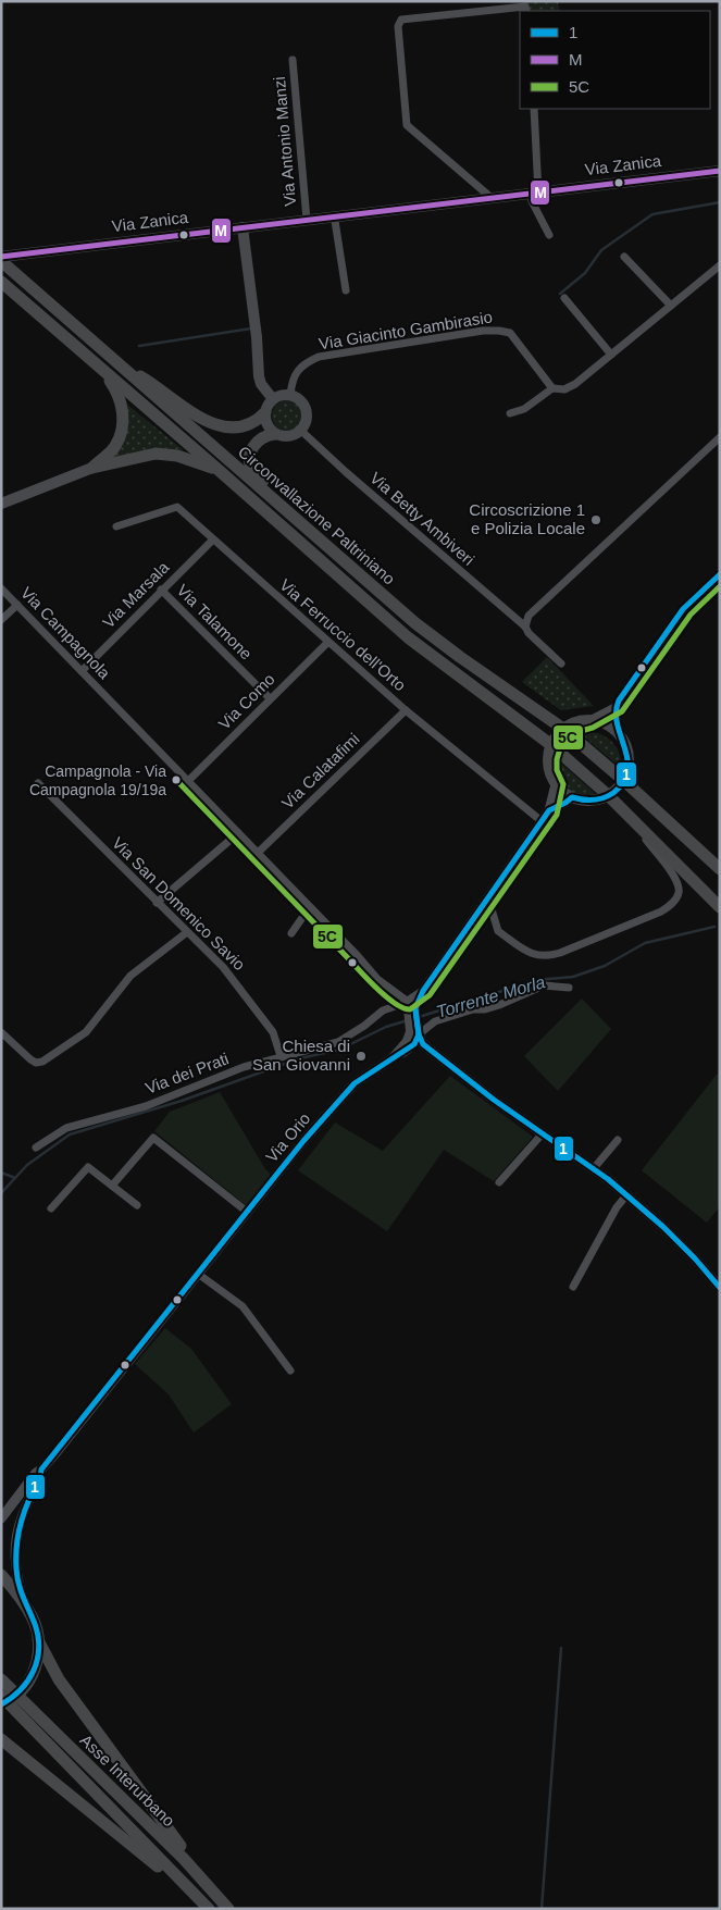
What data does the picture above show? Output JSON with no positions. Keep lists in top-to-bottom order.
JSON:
{
  "streets": {
    "highway": ["Circonvallazione Paltriniano", "Asse Interurbano"],
    "main road": ["Via Zanica"],
    "street": [
      "Via Antonio Manzi",
      "Via Giacinto Gambirasio",
      "Via Betty Ambiveri",
      "Via Marsala",
      "Via Talamone",
      "Via Campagnola",
      "Via Ferruccio dell'Orto",
      "Via Como",
      "Via Calatafimi",
      "Via San Domenico Savio",
      "Via dei Prati",
      "Via Orio"
    ]
  },
  "crossings": [
    ["Via Antonio Manzi", "Via Zanica"],
    ["Via Giacinto Gambirasio", "Via Betty Ambiveri"],
    ["Circonvallazione Paltriniano", "Via Ferruccio dell'Orto"],
    ["Via Marsala", "Via Talamone"],
    ["Via Marsala", "Via Campagnola"],
    ["Via Marsala", "Via Ferruccio dell'Orto"],
    ["Via Talamone", "Via Como"],
    ["Via Campagnola", "Via Como"],
    ["Via Campagnola", "Via Calatafimi"],
    ["Via Campagnola", "Via dei Prati"],
    ["Via Ferruccio dell'Orto", "Via Como"],
    ["Via Ferruccio dell'Orto", "Via Calatafimi"],
    ["Via San Domenico Savio", "Via dei Prati"]
  ],
  "water": ["Torrente Morla"],
  "places": ["Circoscrizione 1 e Polizia Locale", "Campagnola - Via Campagnola 19/19a", "Chiesa di San Giovanni"],
  "lines": ["transit line M", "transit line 1", "transit line 5C"],
  "legend": ["1", "M", "5C"]
}
